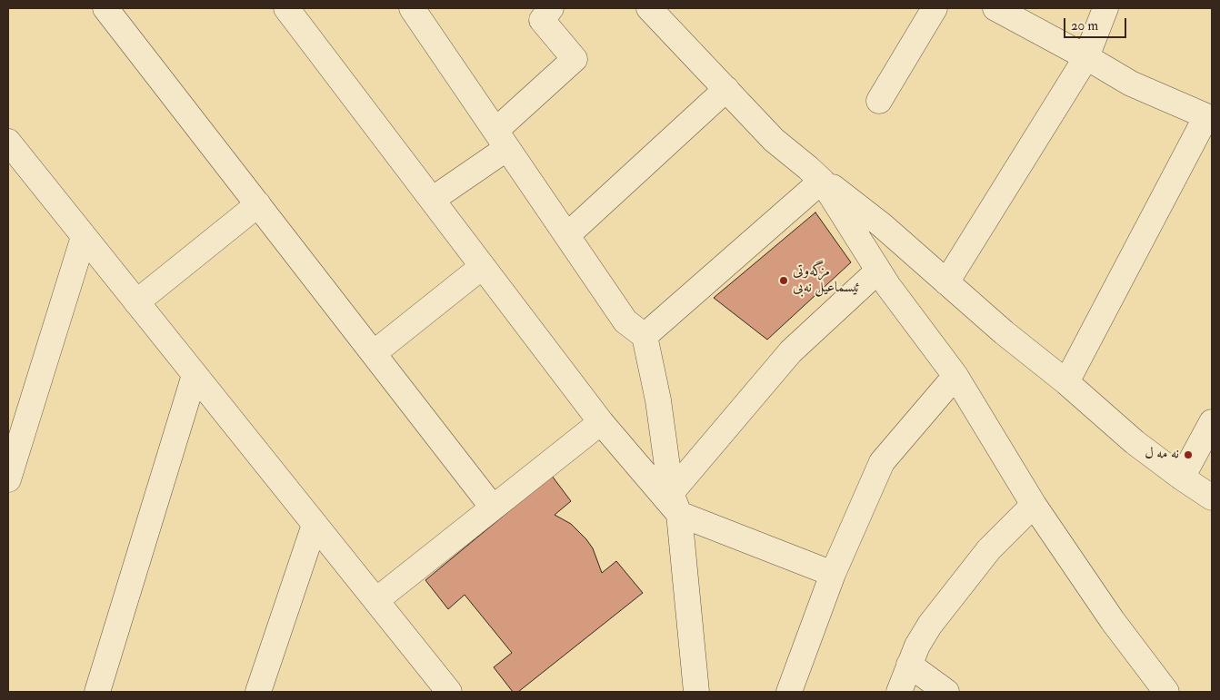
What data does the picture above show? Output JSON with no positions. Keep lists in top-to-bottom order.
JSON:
{
  "places": ["مزگەوتی ئیسماعیل نەبی", "نه مه ل"],
  "scale_bar": "20 m"
}
